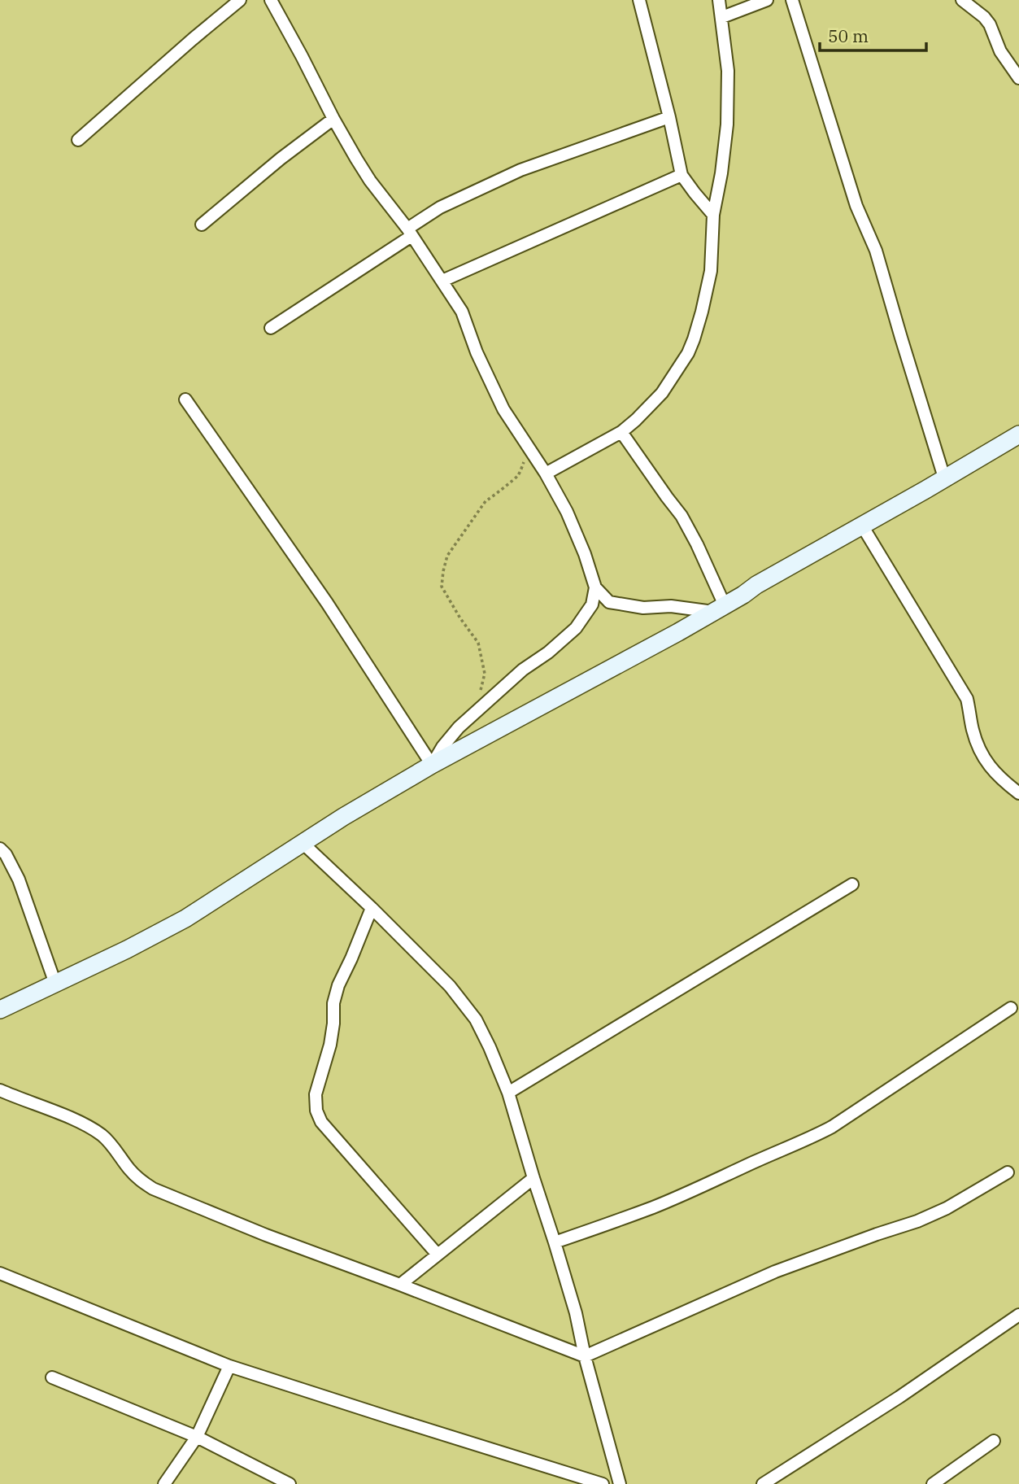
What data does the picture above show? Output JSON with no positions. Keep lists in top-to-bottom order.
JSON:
{
  "scale_bar": "50 m"
}
